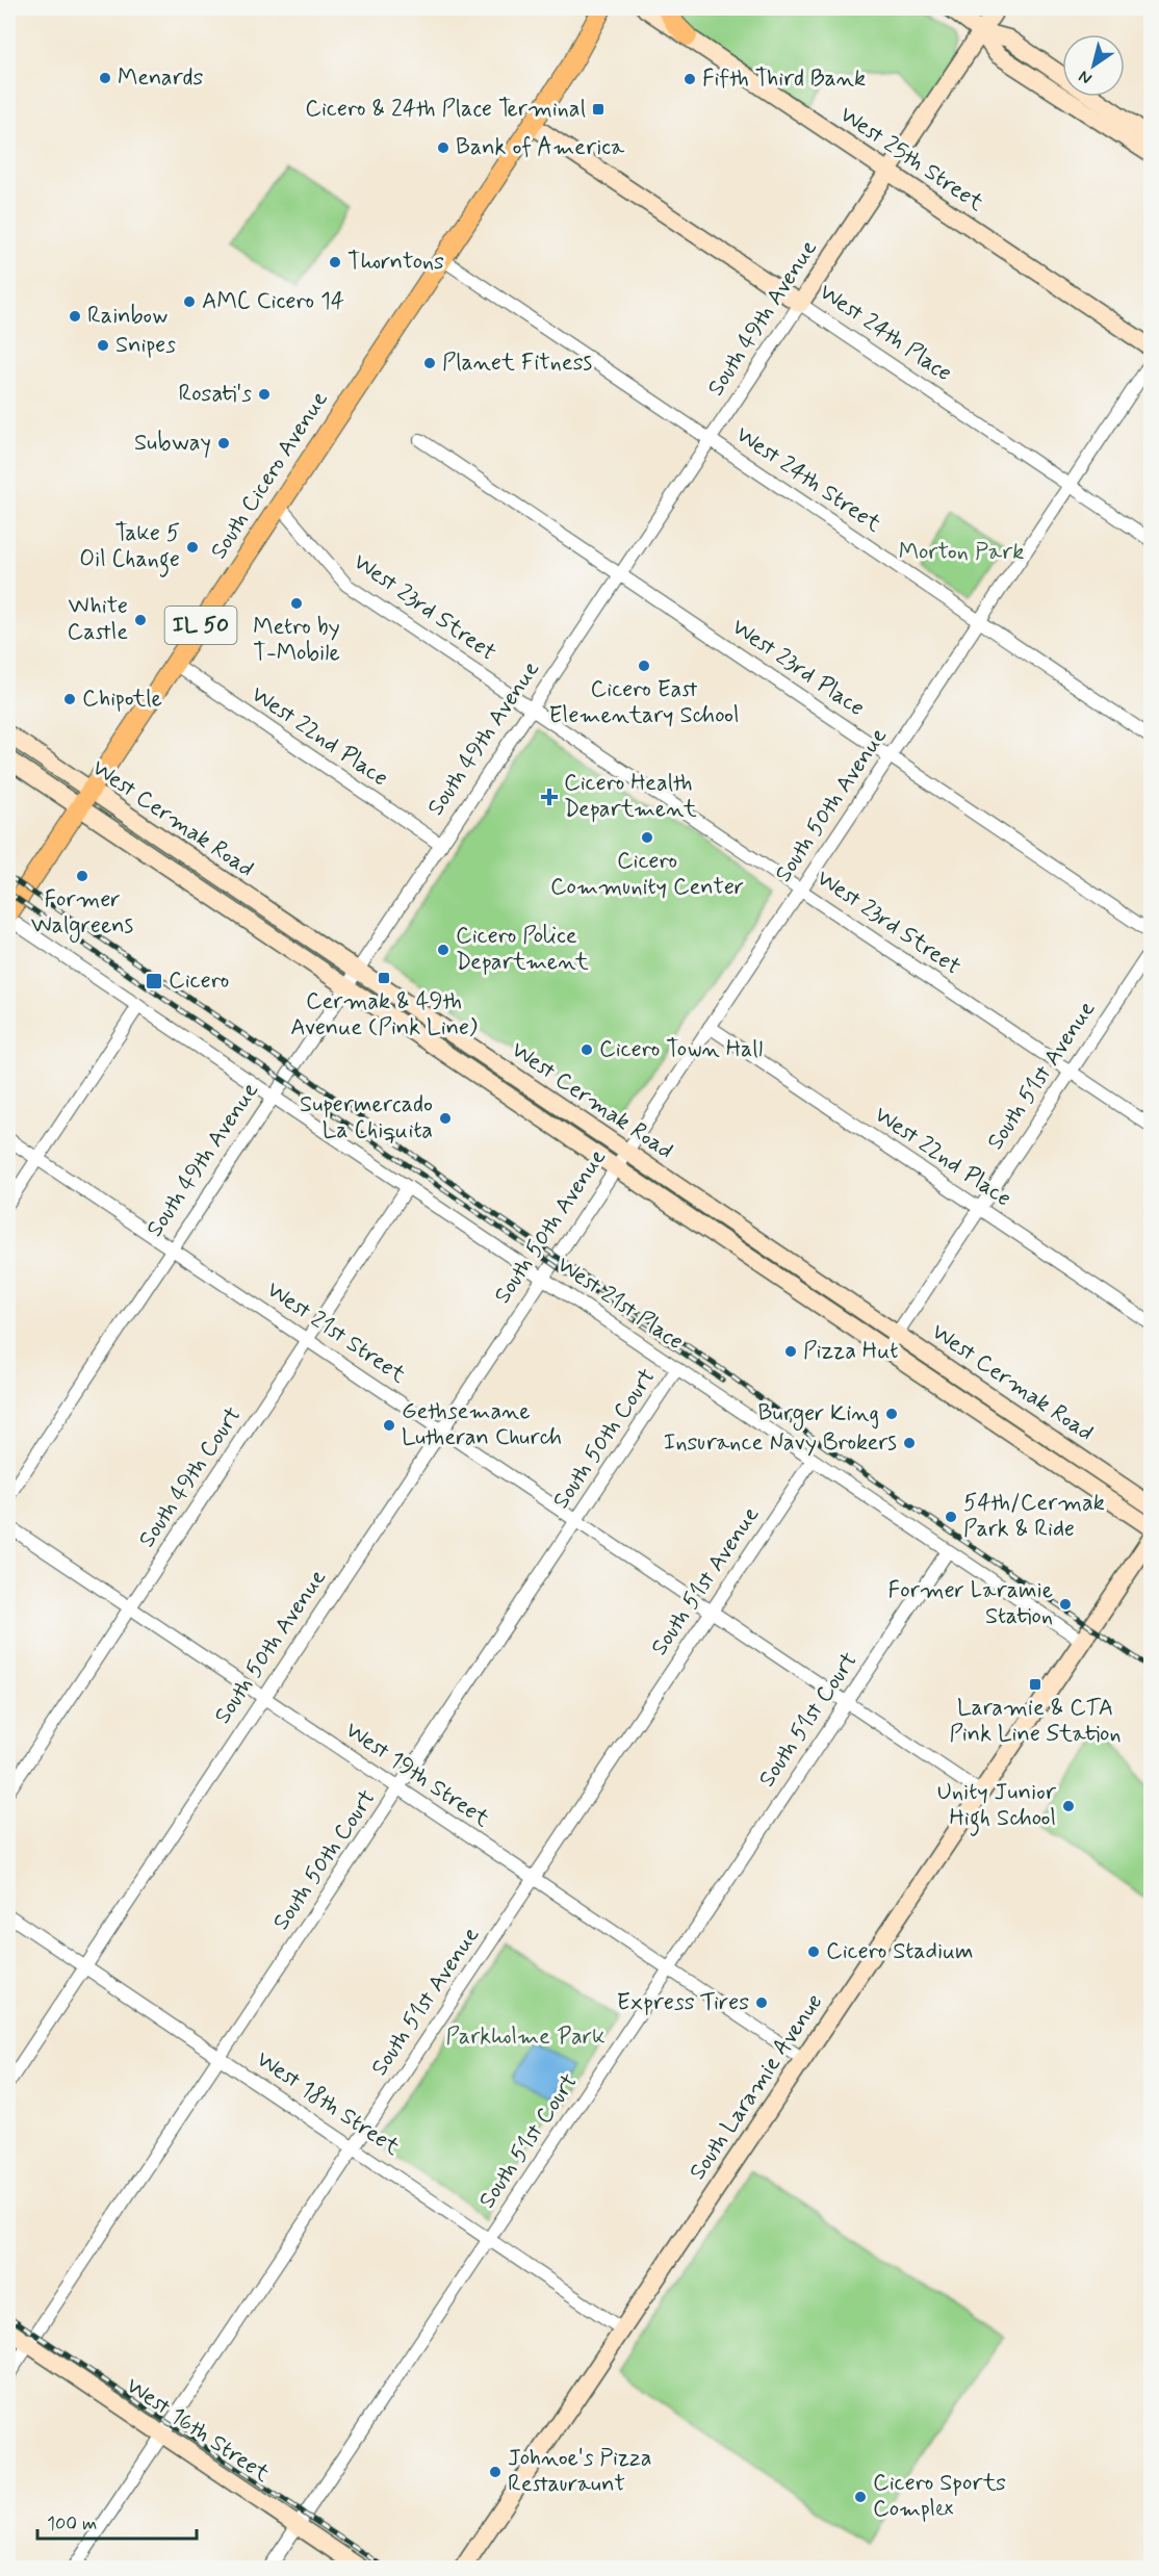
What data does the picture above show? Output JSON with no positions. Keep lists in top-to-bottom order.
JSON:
{
  "streets": {
    "main road": [
      "West 25th Street",
      "South 49th Avenue",
      "West 24th Place",
      "South Cicero Avenue",
      "IL 50",
      "West Cermak Road",
      "South Laramie Avenue",
      "West 16th Street"
    ],
    "street": [
      "West 24th Street",
      "West 23rd Street",
      "West 23rd Place",
      "West 22nd Place",
      "South 50th Avenue",
      "South 51st Avenue",
      "West 21st Place",
      "West 21st Street",
      "South 50th Court",
      "South 49th Court",
      "South 51st Court",
      "West 19th Street",
      "West 18th Street"
    ]
  },
  "crossings": [
    ["West 25th Street", "South 49th Avenue"],
    ["South 49th Avenue", "West 24th Place"],
    ["South 49th Avenue", "West 24th Street"],
    ["South 49th Avenue", "West 23rd Street"],
    ["South 49th Avenue", "West 23rd Place"],
    ["South 49th Avenue", "West 22nd Place"],
    ["South 49th Avenue", "West Cermak Road"],
    ["South 49th Avenue", "West 21st Place"],
    ["South 49th Avenue", "West 21st Street"],
    ["West 24th Place", "South Cicero Avenue"],
    ["West 24th Place", "South 50th Avenue"],
    ["South Cicero Avenue", "West 24th Street"],
    ["South Cicero Avenue", "West 23rd Street"],
    ["South Cicero Avenue", "West 22nd Place"],
    ["South Cicero Avenue", "West Cermak Road"],
    ["South Cicero Avenue", "West 21st Place"],
    ["West 24th Street", "South 50th Avenue"],
    ["West 23rd Street", "South 50th Avenue"],
    ["West 23rd Street", "South 51st Avenue"],
    ["West 23rd Place", "South 50th Avenue"],
    ["West 22nd Place", "South 50th Avenue"],
    ["West 22nd Place", "South 51st Avenue"],
    ["South 50th Avenue", "West Cermak Road"],
    ["South 50th Avenue", "West 21st Place"],
    ["South 50th Avenue", "West 21st Street"],
    ["South 50th Avenue", "West 19th Street"],
    ["South 50th Avenue", "West 18th Street"],
    ["West Cermak Road", "South 51st Avenue"],
    ["South 51st Avenue", "West 21st Place"],
    ["South 51st Avenue", "West 21st Street"],
    ["South 51st Avenue", "West 19th Street"],
    ["South 51st Avenue", "West 18th Street"],
    ["South 51st Avenue", "West 16th Street"],
    ["West 21st Place", "South 50th Court"],
    ["West 21st Place", "South 49th Court"],
    ["West 21st Place", "South 51st Court"],
    ["West 21st Place", "South Laramie Avenue"],
    ["West 21st Street", "South 50th Court"],
    ["West 21st Street", "South 49th Court"],
    ["West 21st Street", "South 51st Court"],
    ["West 21st Street", "South Laramie Avenue"],
    ["South 50th Court", "West 19th Street"],
    ["South 50th Court", "West 18th Street"],
    ["South 50th Court", "West 16th Street"],
    ["South 49th Court", "West 19th Street"],
    ["South 51st Court", "West 19th Street"],
    ["South 51st Court", "West 18th Street"],
    ["South 51st Court", "West 16th Street"],
    ["West 19th Street", "South Laramie Avenue"],
    ["South Laramie Avenue", "West 18th Street"]
  ],
  "parks": ["Morton Park", "Parkholme Park"],
  "places": {
    "other": [
      "Menards",
      "Fifth Third Bank",
      "Bank of America",
      "Thorntons",
      "AMC Cicero 14",
      "Rainbow",
      "Snipes",
      "Planet Fitness",
      "Rosati's",
      "Subway",
      "Take 5 Oil Change",
      "Metro by T-Mobile",
      "White Castle",
      "Cicero East Elementary School",
      "Chipotle",
      "Cicero Community Center",
      "Former Walgreens",
      "Cicero Police Department",
      "Cicero Town Hall",
      "Supermercado La Chiquita",
      "Pizza Hut",
      "Burger King",
      "Gethsemane Lutheran Church",
      "Insurance Navy Brokers",
      "54th/Cermak Park & Ride",
      "Former Laramie Station",
      "Unity Junior High School",
      "Cicero Stadium",
      "Express Tires",
      "Johnoe's Pizza Restauraunt",
      "Cicero Sports Complex"
    ],
    "transit": [
      "Cicero & 24th Place Terminal",
      "Cermak & 49th Avenue (Pink Line)",
      "Cicero",
      "Laramie & CTA Pink Line Station"
    ],
    "health": ["Cicero Health Department"]
  },
  "scale_bar": "100 m",
  "north": "bottom left"
}
